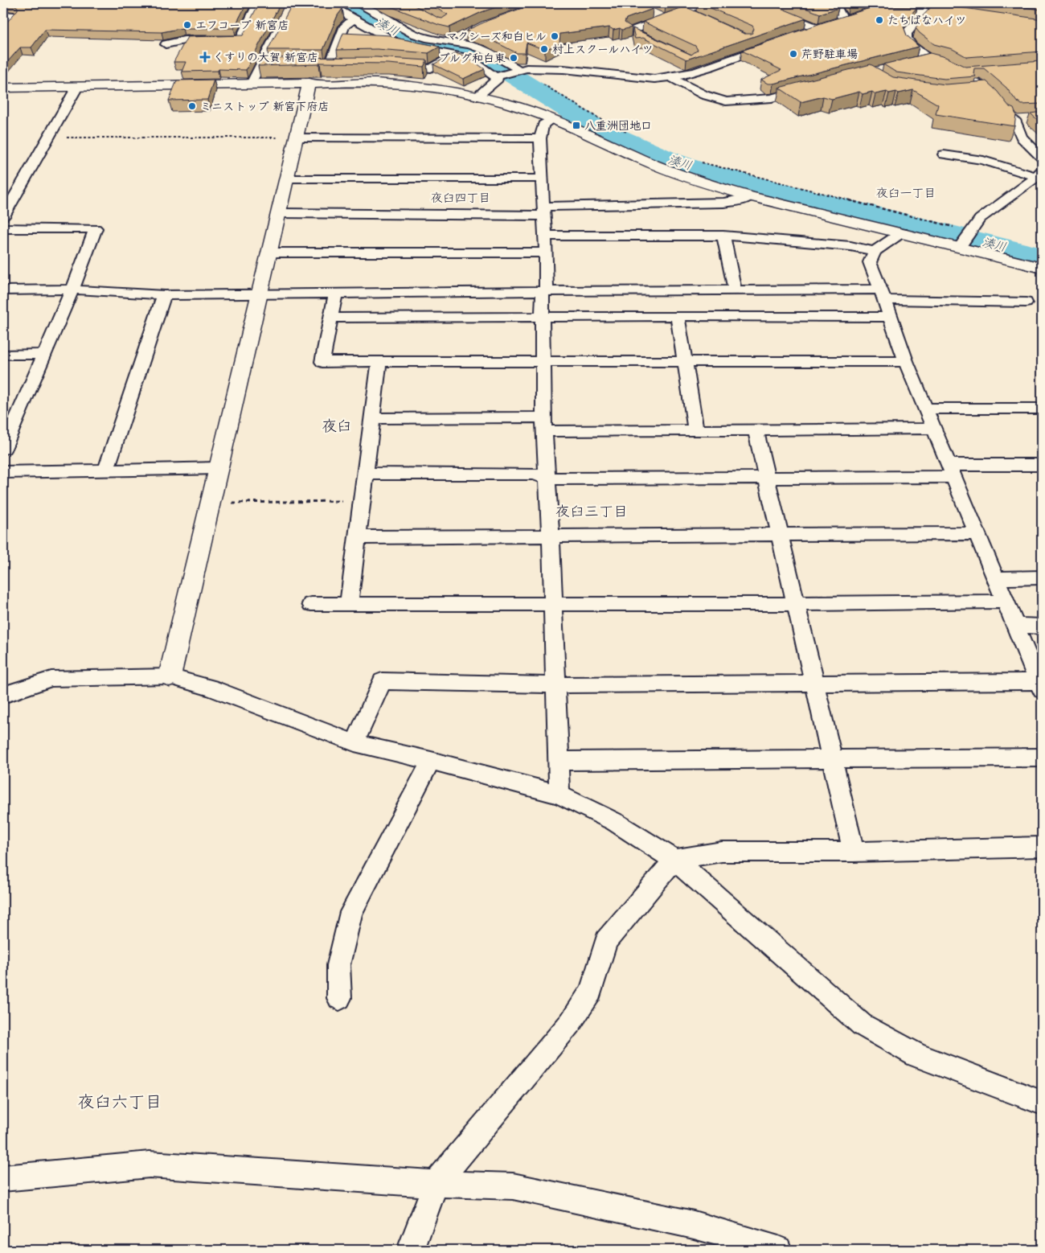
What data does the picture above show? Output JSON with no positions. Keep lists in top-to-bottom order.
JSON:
{
  "districts": [
    "夜臼一丁目",
    "夜臼四丁目",
    "夜臼",
    "夜臼三丁目",
    "夜臼六丁目"
  ],
  "water": ["湊川"],
  "places": {
    "other": [
      "たちばなハイツ",
      "エフコープ 新宮店",
      "マクシーズ和白ヒル",
      "村上スクールハイツ",
      "芹野駐車場",
      "ブルグ和白東",
      "ミニストップ 新宮下府店"
    ],
    "health": ["くすりの大賀 新宮店"],
    "transit": ["八重洲団地口"]
  }
}
